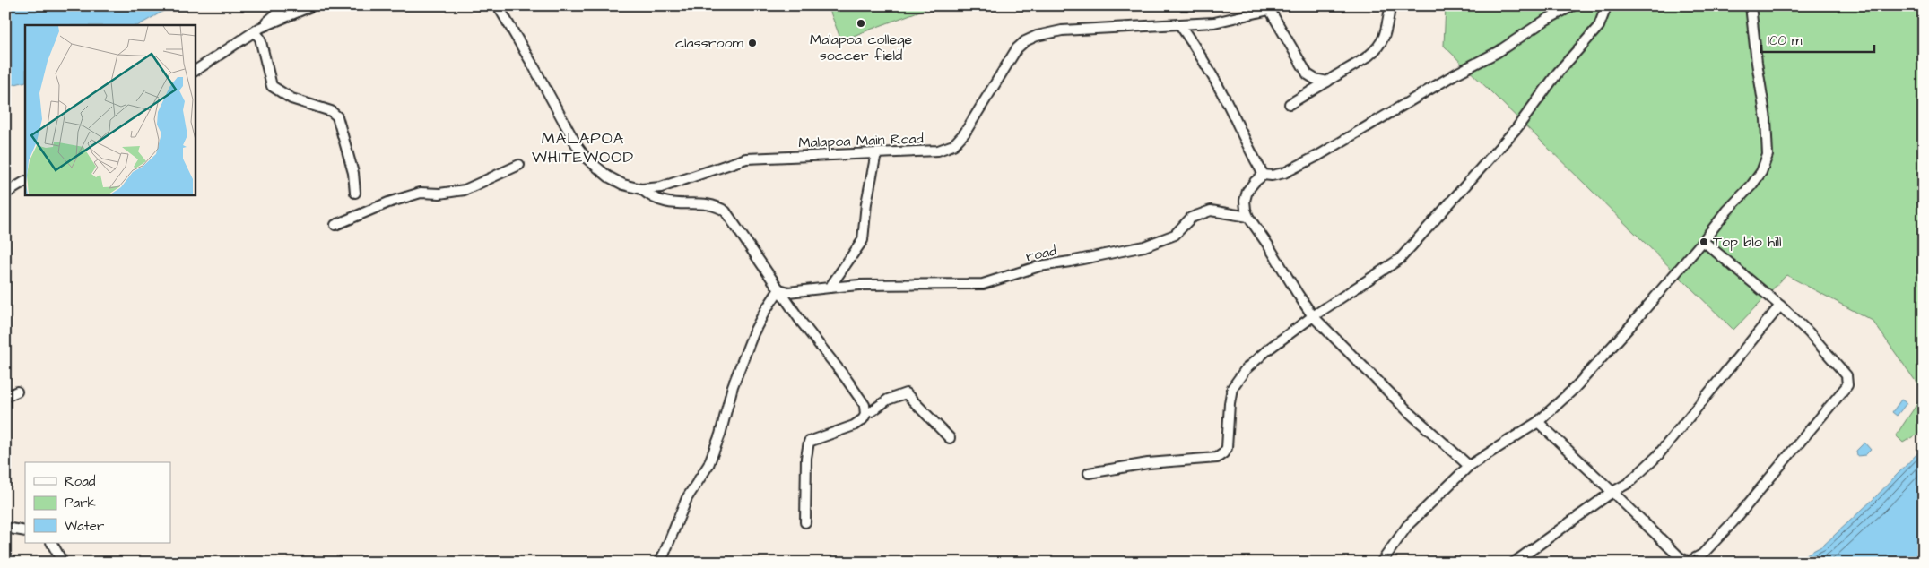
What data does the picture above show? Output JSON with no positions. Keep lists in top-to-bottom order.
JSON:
{
  "streets": {
    "street": ["Malapoa Main Road", "road"]
  },
  "districts": ["MALAPOA WHITEWOOD"],
  "places": ["Malapoa college soccer field", "classroom", "Top blo hill"],
  "legend": ["Road", "Park", "Water"],
  "scale_bar": "100 m"
}
